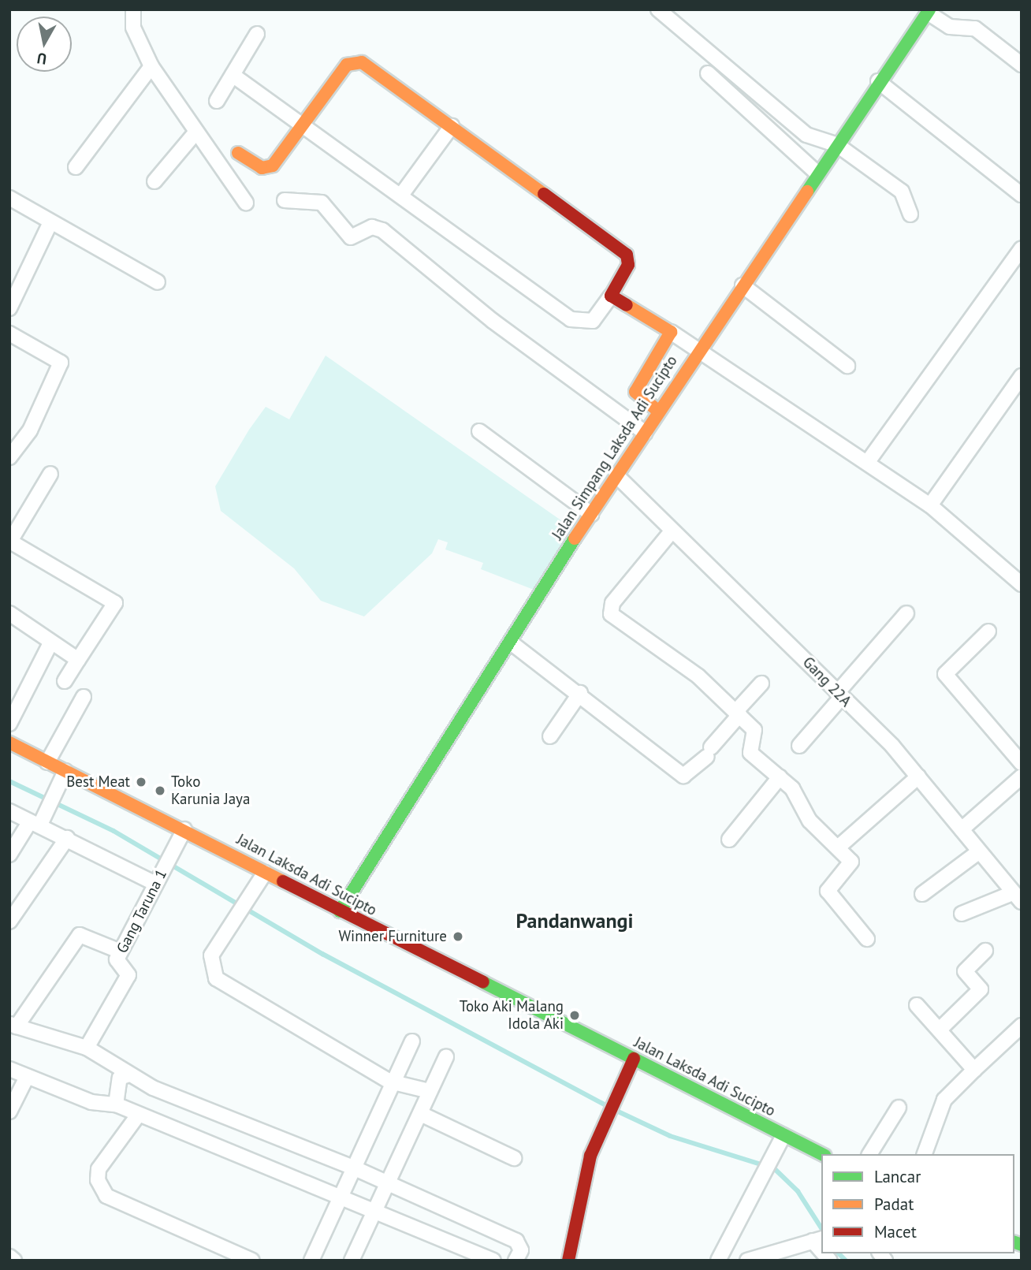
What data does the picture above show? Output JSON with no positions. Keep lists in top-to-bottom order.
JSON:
{
  "streets": {
    "street": [
      "Jalan Simpang Laksda Adi Sucipto",
      "Gang 22A",
      "Jalan Laksda Adi Sucipto",
      "Gang Taruna 1"
    ]
  },
  "crossings": [
    ["Jalan Simpang Laksda Adi Sucipto", "Gang 22A"],
    ["Jalan Simpang Laksda Adi Sucipto", "Jalan Laksda Adi Sucipto"],
    ["Jalan Laksda Adi Sucipto", "Gang Taruna 1"]
  ],
  "districts": ["Pandanwangi"],
  "places": [
    "Best Meat",
    "Toko Karunia Jaya",
    "Winner Furniture",
    "Toko Aki Malang Idola Aki"
  ],
  "legend": ["Lancar", "Padat", "Macet"],
  "north": "bottom"
}
